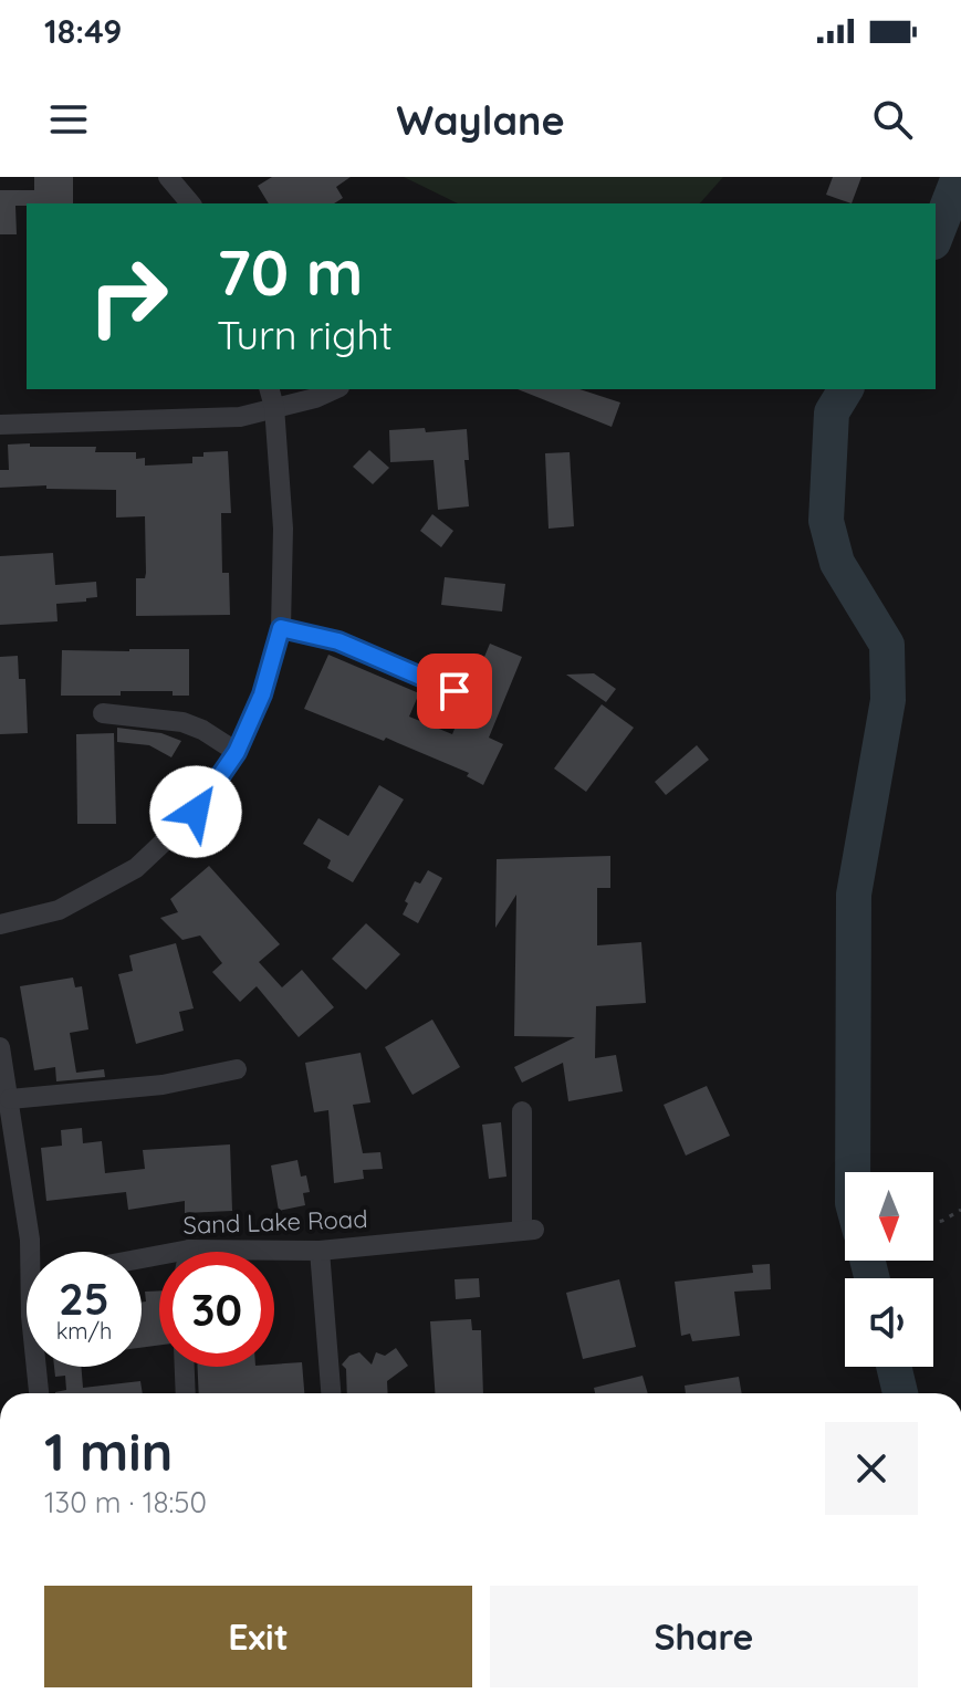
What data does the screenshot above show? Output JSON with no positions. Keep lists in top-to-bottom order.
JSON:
{
  "streets": {
    "street": ["Sand Lake Road"]
  },
  "north": "bottom",
  "page": {
    "status": "18:49",
    "header": "Waylane",
    "turn": ["70 m", "Turn right"],
    "speed": "25 km/h",
    "limit": "30",
    "heading": ["1 min", "130 m · 18:50"],
    "buttons": ["Exit", "Share"]
  }
}
